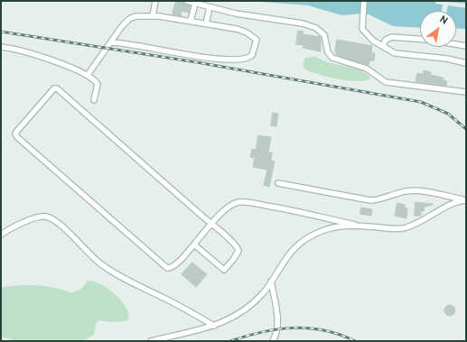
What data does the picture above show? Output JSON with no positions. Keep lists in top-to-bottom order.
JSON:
{
  "north": "top right"
}
